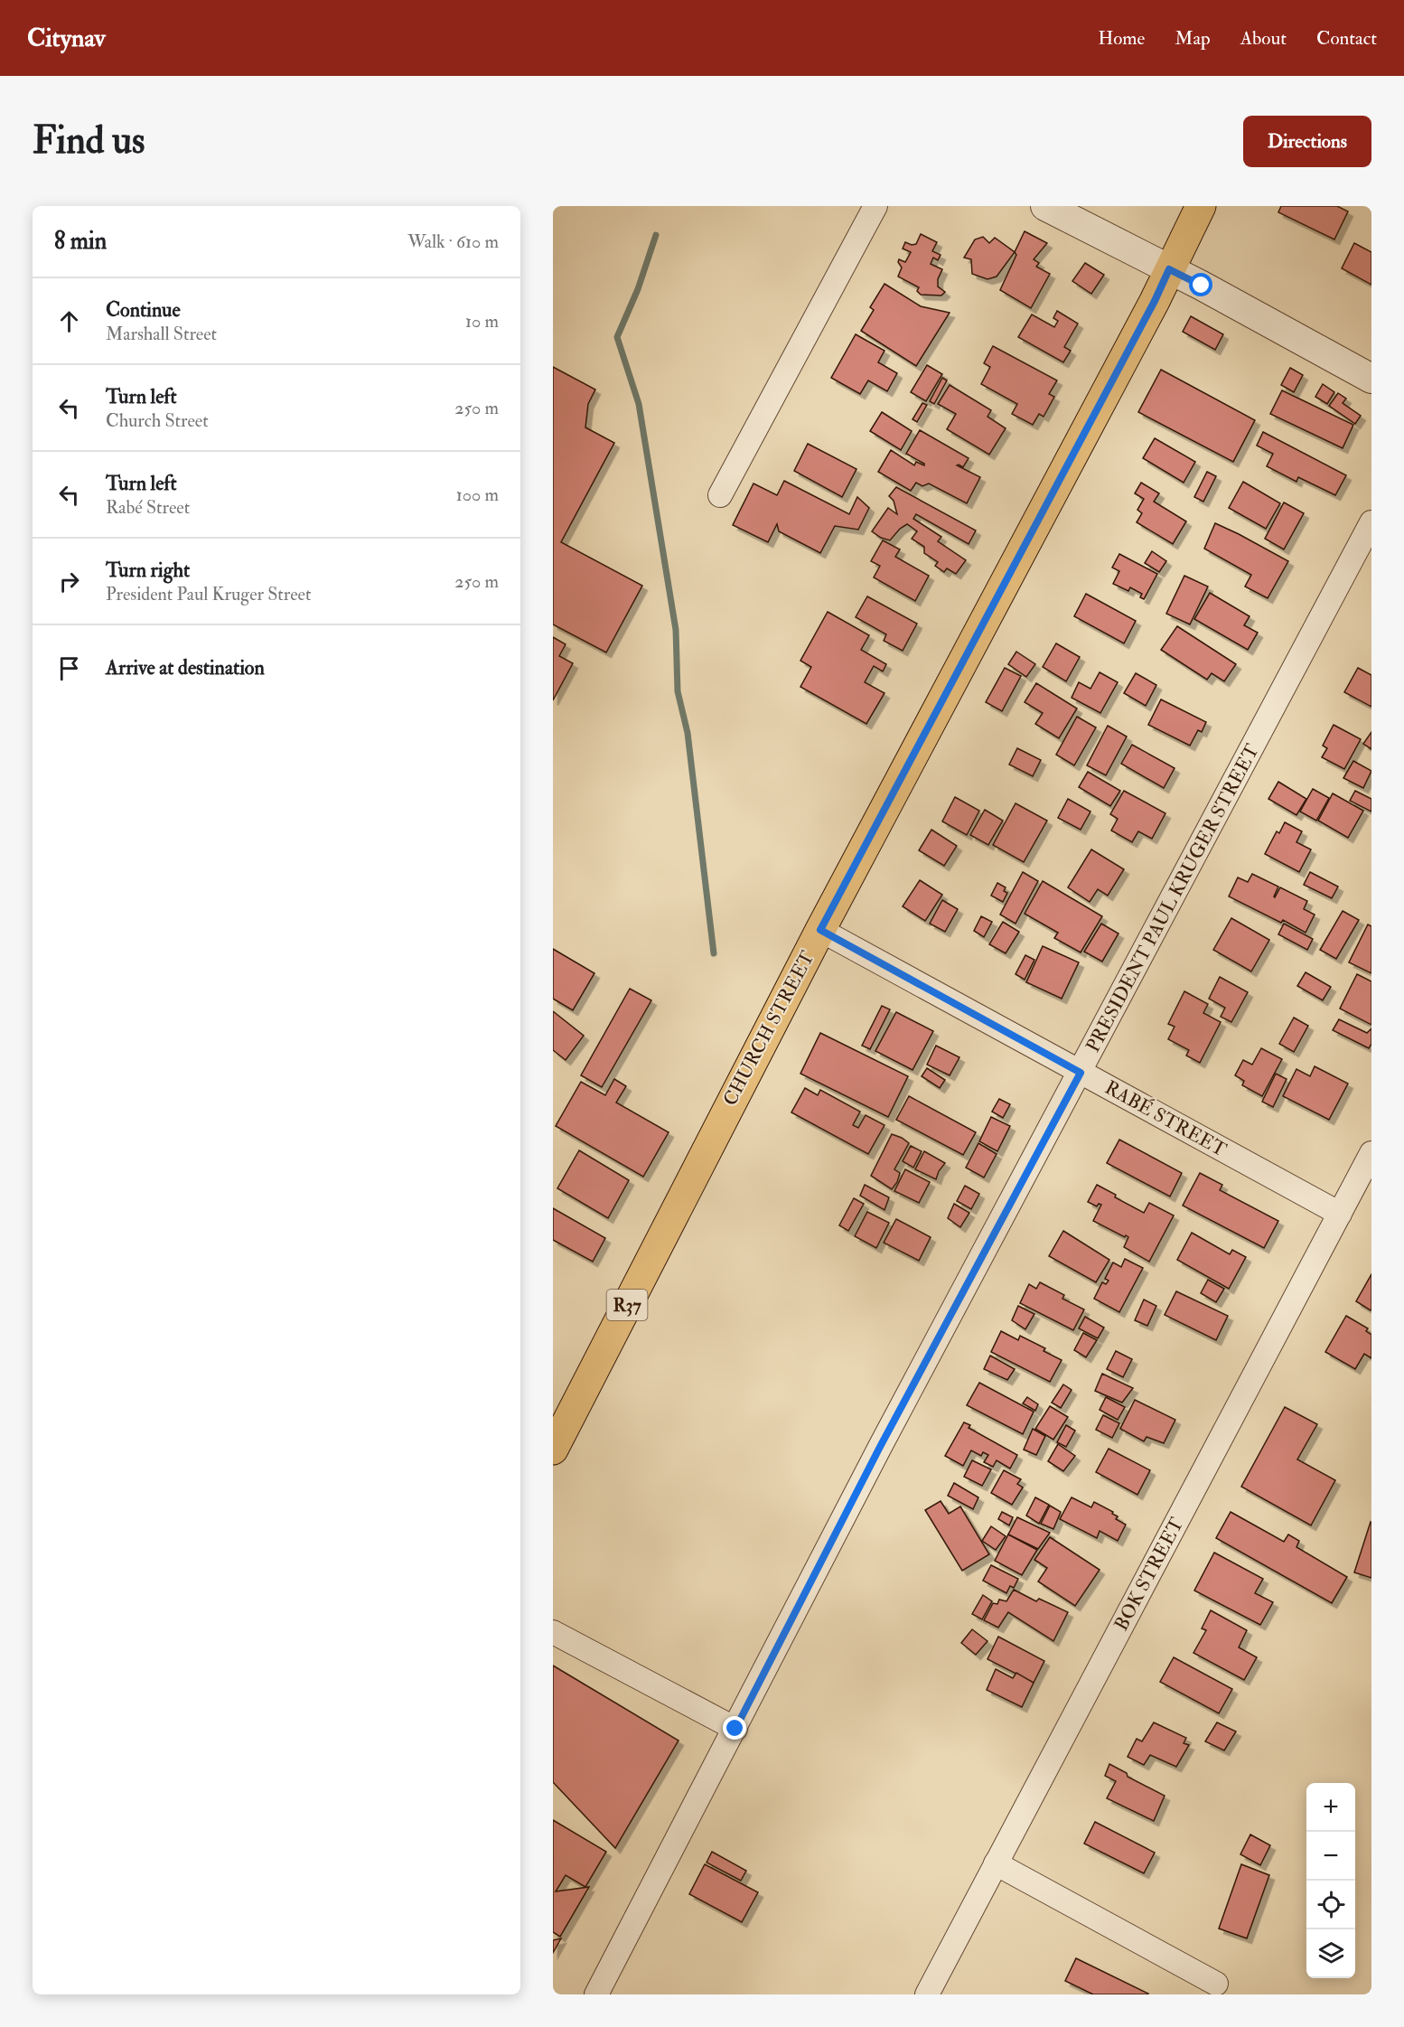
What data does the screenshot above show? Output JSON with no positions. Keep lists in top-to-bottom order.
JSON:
{
  "streets": {
    "main road": ["CHURCH STREET", "R37"],
    "street": ["PRESIDENT PAUL KRUGER STREET", "RABÉ STREET", "BOK STREET"]
  },
  "crossings": [
    ["PRESIDENT PAUL KRUGER STREET", "RABÉ STREET"],
    ["CHURCH STREET", "RABÉ STREET"],
    ["RABÉ STREET", "BOK STREET"]
  ],
  "page": {
    "header": "Citynav",
    "nav": [
      "Home",
      "Map",
      "About",
      "Contact"
    ],
    "buttons": "Directions",
    "title": "Find us",
    "heading": ["8 min", "Walk · 610 m"],
    "list": [
      ["Continue", "Marshall Street", "10 m"],
      ["Turn left", "Church Street", "250 m"],
      ["Turn left", "Rabé Street", "100 m"],
      ["Turn right", "President Paul Kruger Street", "250 m"],
      "Arrive at destination"
    ],
    "map_buttons": ["+", "−"]
  }
}
